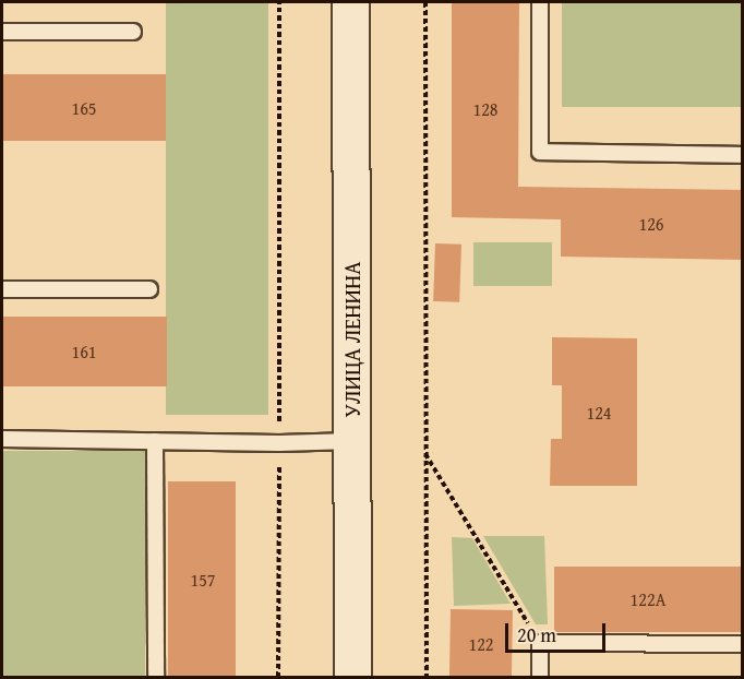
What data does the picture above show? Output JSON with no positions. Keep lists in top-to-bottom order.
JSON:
{
  "streets": {
    "street": ["УЛИЦА ЛЕНИНА"]
  },
  "house_numbers": [
    "165",
    "128",
    "126",
    "161",
    "124",
    "157",
    "122А",
    "122"
  ],
  "scale_bar": "20 m"
}
